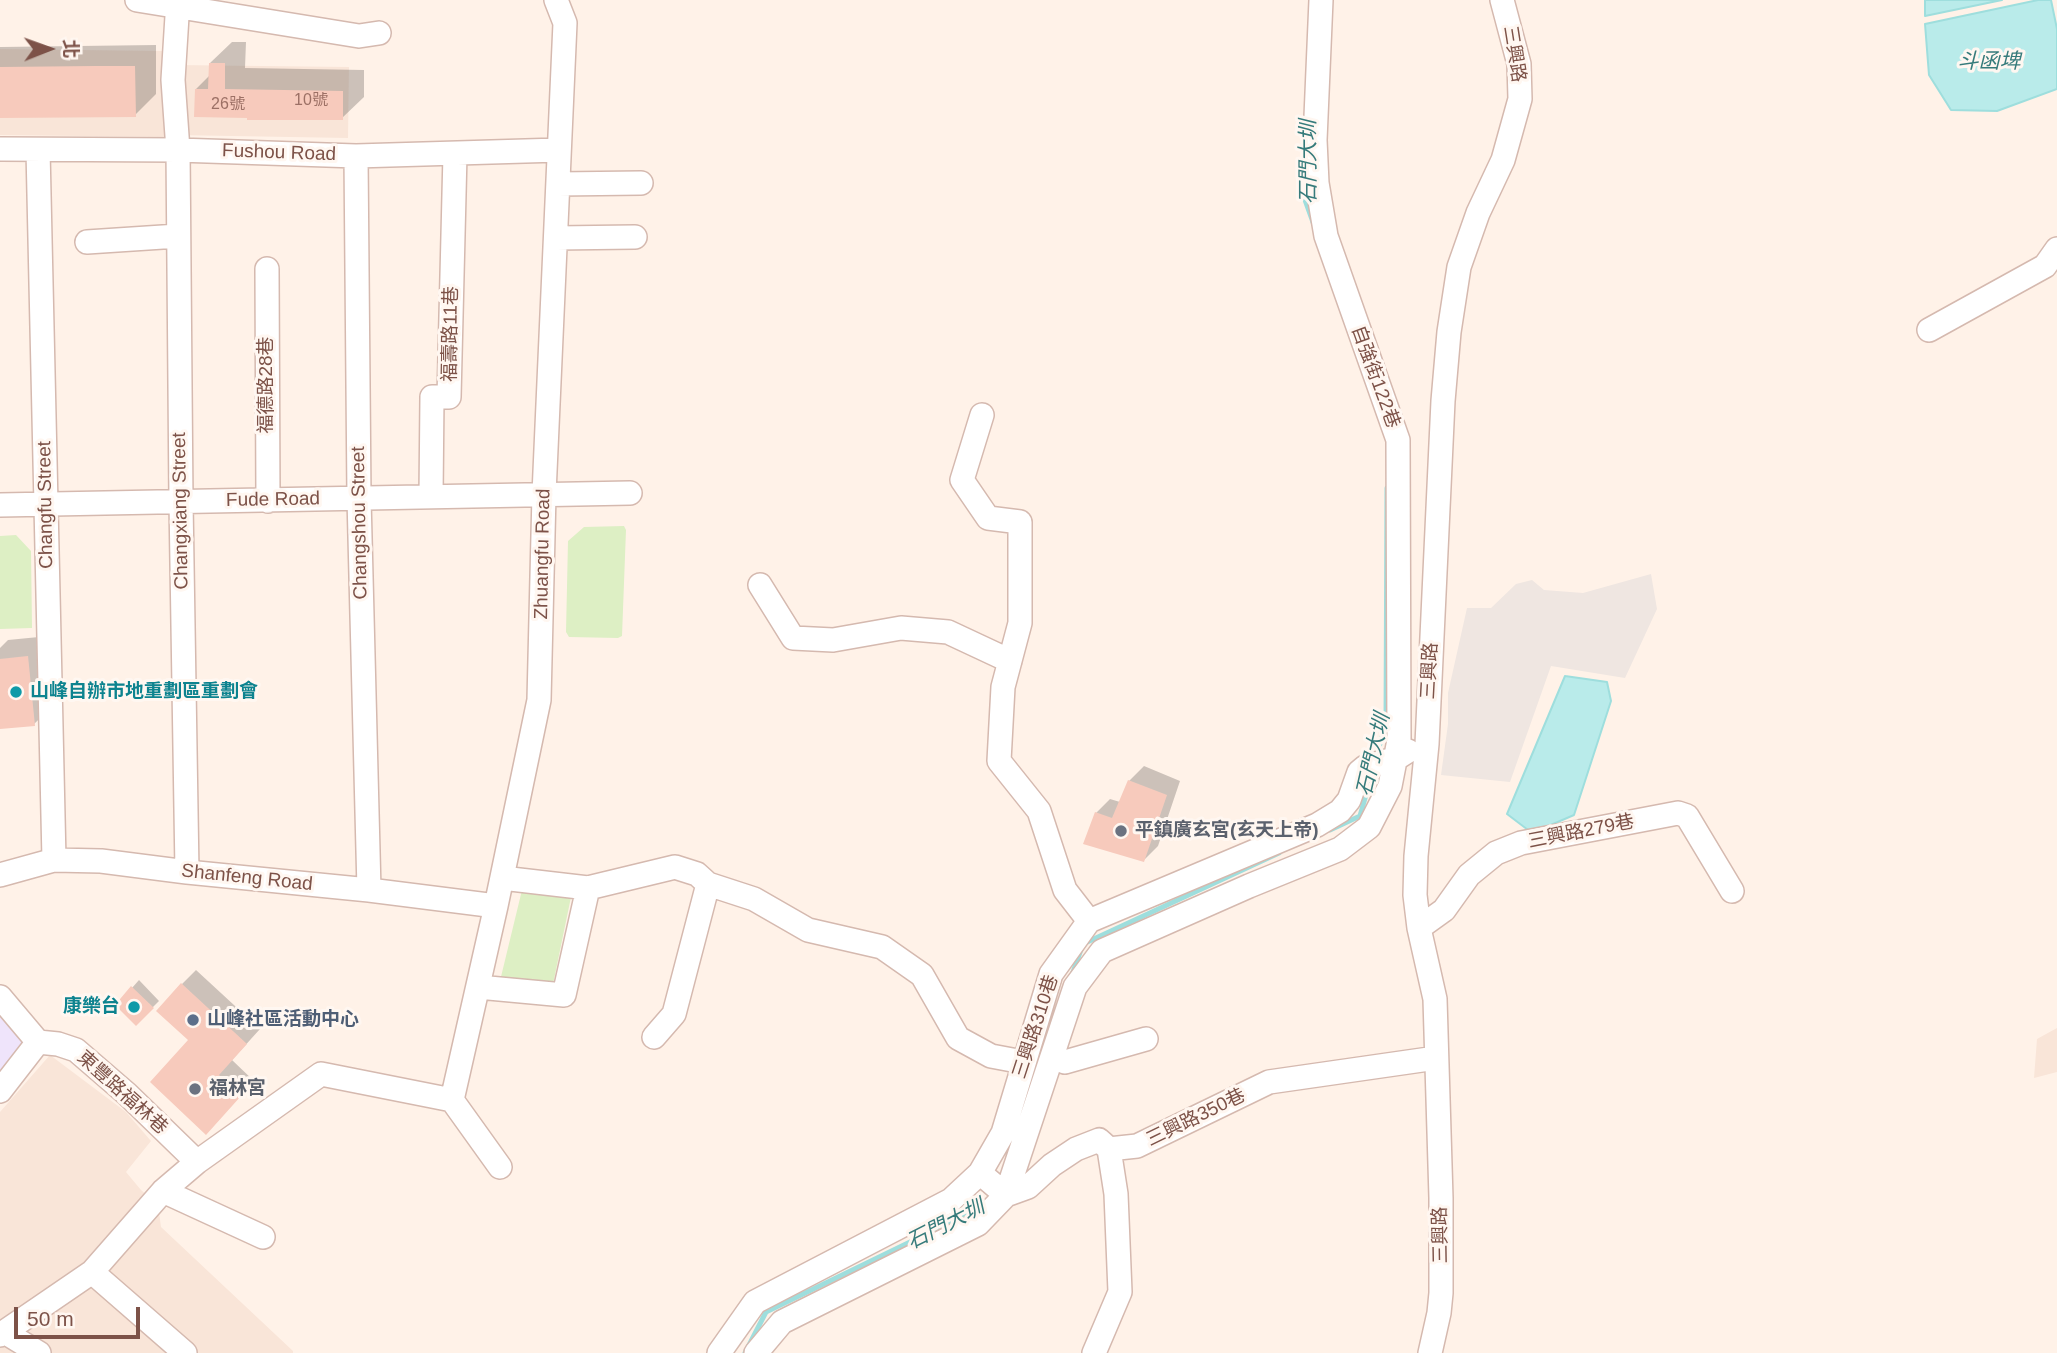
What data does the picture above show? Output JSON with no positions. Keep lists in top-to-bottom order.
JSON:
{
  "streets": {
    "street": [
      "三興路",
      "Fushou Road",
      "福壽路11巷",
      "自強街122巷",
      "福德路28巷",
      "Fude Road",
      "Changfu Street",
      "Changxiang Street",
      "Changshou Street",
      "Zhuangfu Road",
      "三興路279巷",
      "Shanfeng Road",
      "三興路310巷",
      "東豐路福林巷",
      "三興路350巷"
    ]
  },
  "crossings": [
    ["三興路", "三興路279巷"],
    ["三興路", "三興路350巷"],
    ["Fushou Road", "福壽路11巷"],
    ["Fushou Road", "Changfu Street"],
    ["Fushou Road", "Changxiang Street"],
    ["Fushou Road", "Changshou Street"],
    ["Fushou Road", "Zhuangfu Road"],
    ["福壽路11巷", "Fude Road"],
    ["自強街122巷", "三興路310巷"],
    ["福德路28巷", "Fude Road"],
    ["Fude Road", "Changfu Street"],
    ["Fude Road", "Changxiang Street"],
    ["Fude Road", "Changshou Street"],
    ["Fude Road", "Zhuangfu Road"],
    ["Changfu Street", "Shanfeng Road"],
    ["Changxiang Street", "Shanfeng Road"],
    ["Changshou Street", "Shanfeng Road"],
    ["Zhuangfu Road", "Shanfeng Road"],
    ["三興路310巷", "三興路350巷"]
  ],
  "water": ["斗函埤", "石門大圳"],
  "places": [
    "山峰自辦市地重劃區重劃會",
    "平鎮廣玄宮(玄天上帝)",
    "康樂台",
    "山峰社區活動中心",
    "福林宮"
  ],
  "house_numbers": ["10號", "26號"],
  "scale_bar": "50 m",
  "north": "right"
}
